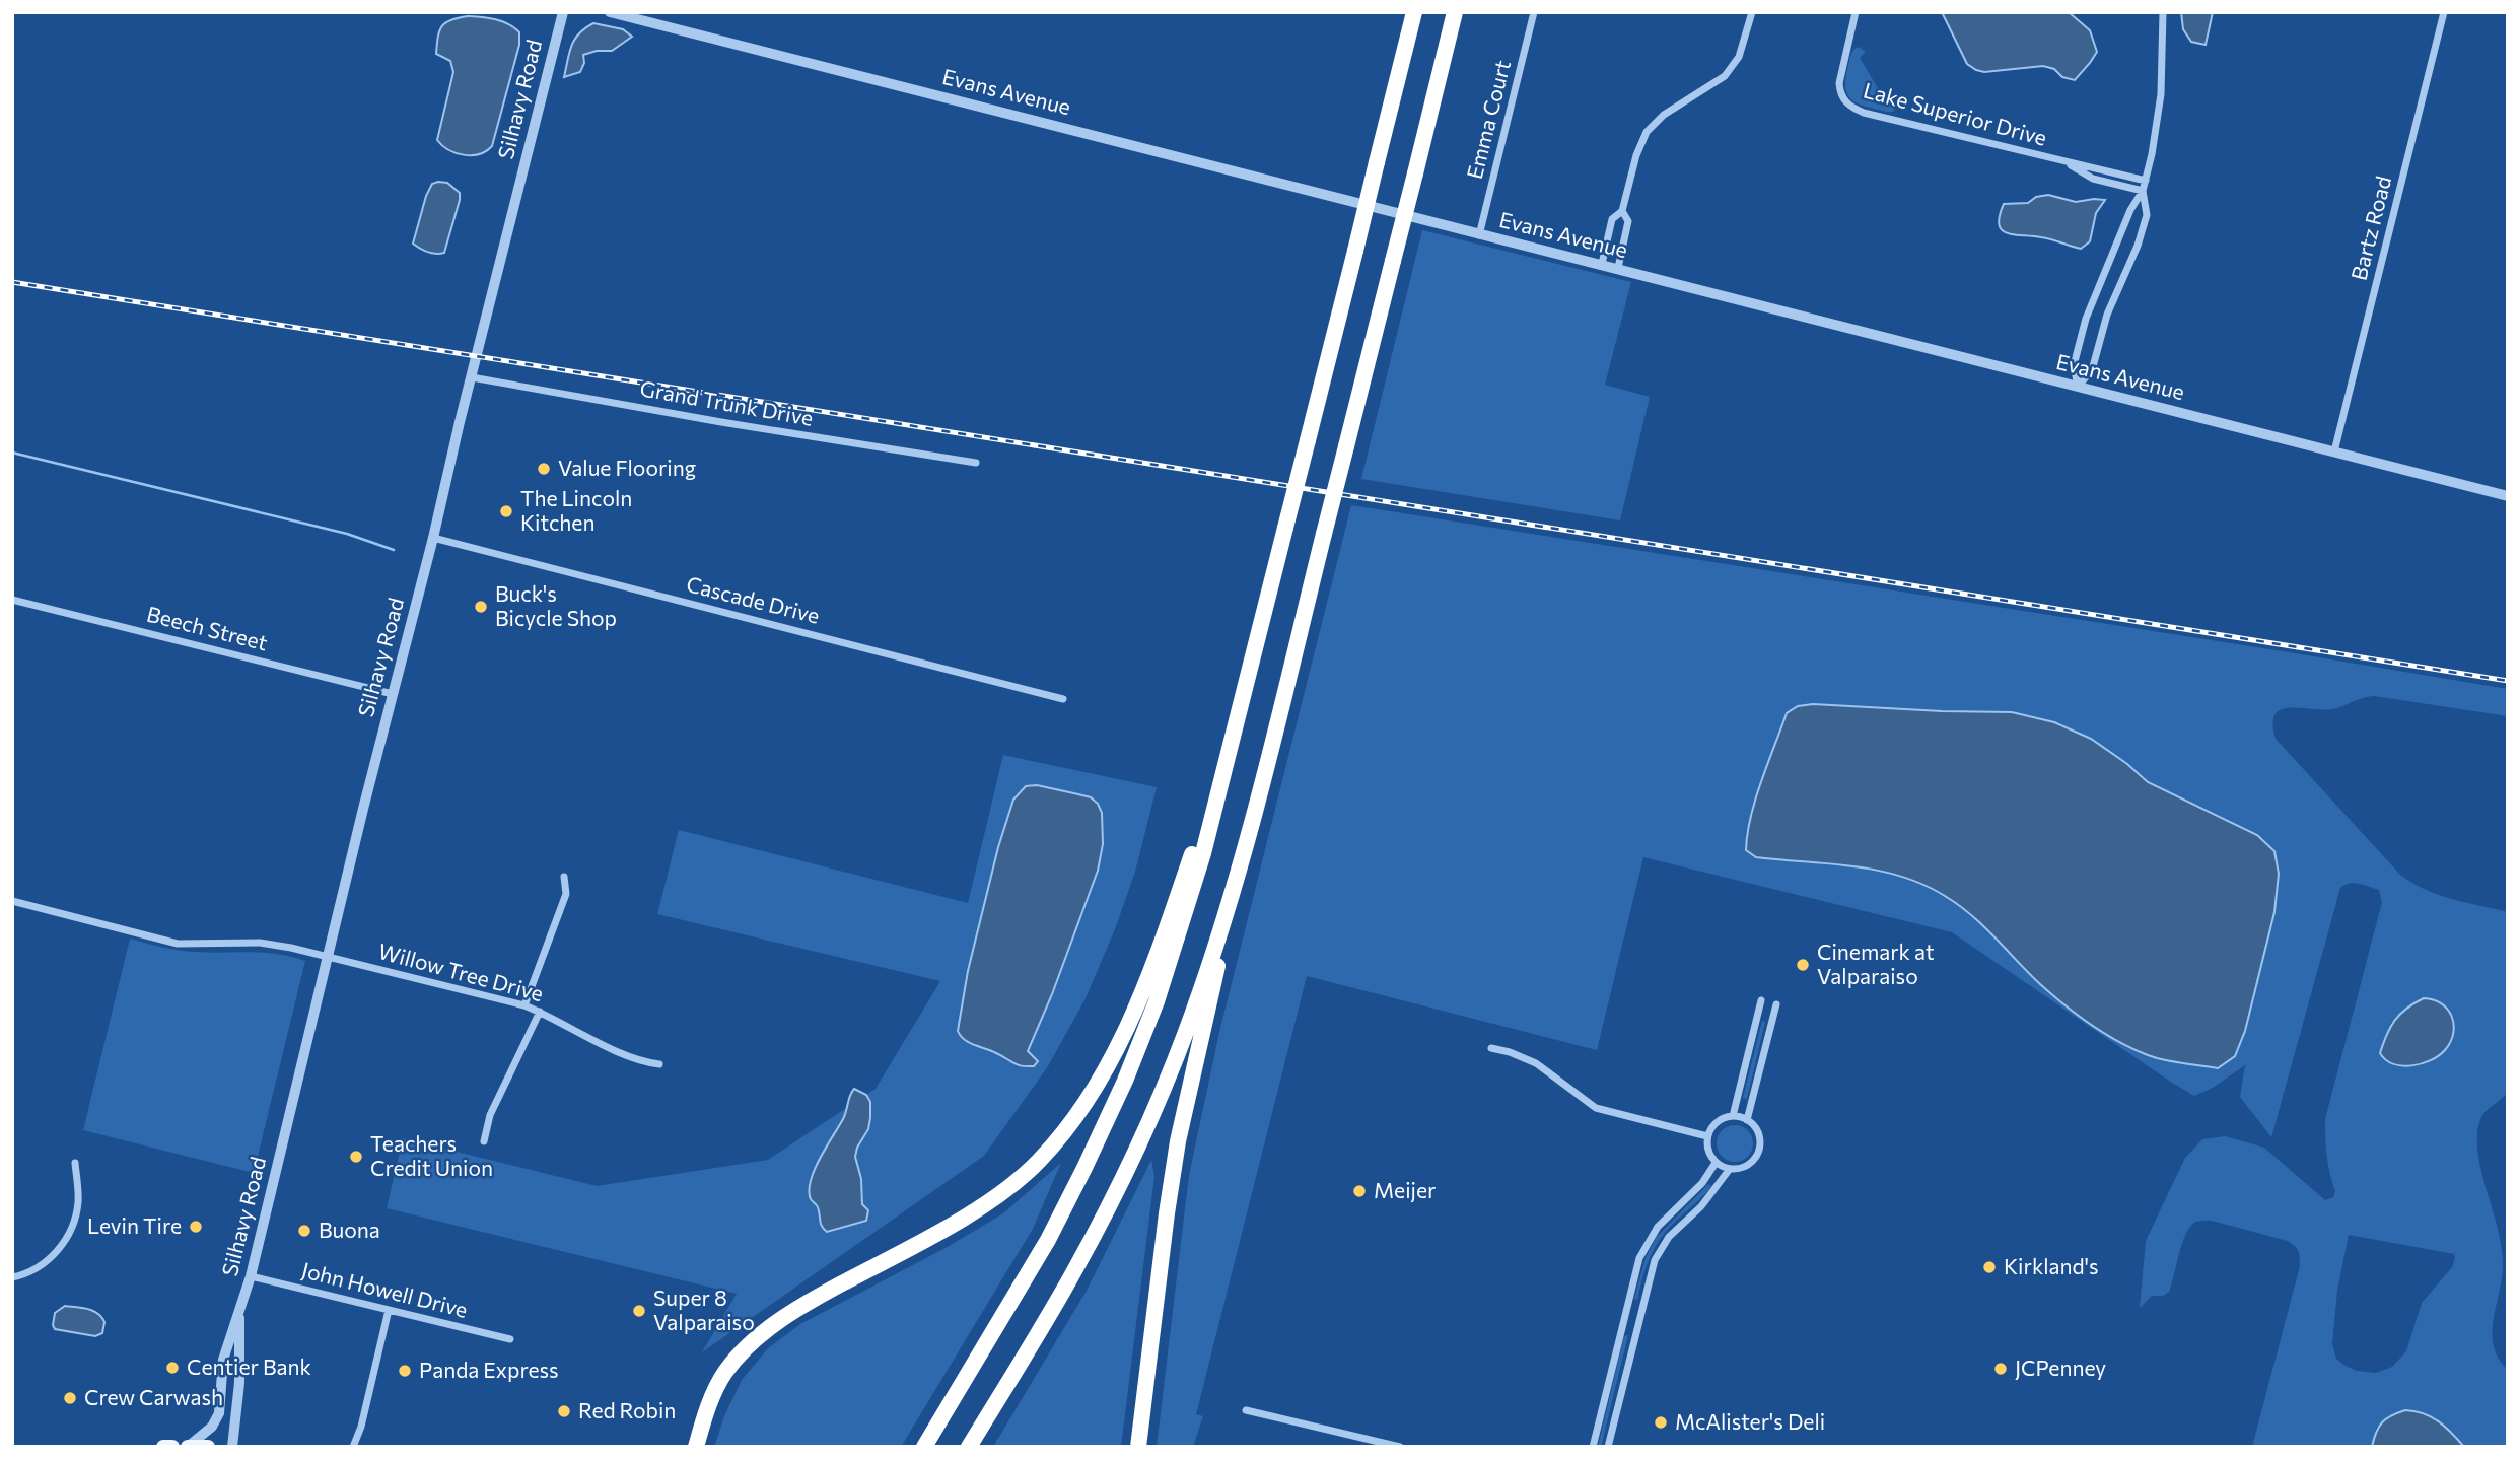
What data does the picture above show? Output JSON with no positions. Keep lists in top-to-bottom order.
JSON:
{
  "streets": {
    "street": [
      "Evans Avenue",
      "Silhavy Road",
      "Lake Superior Drive",
      "Emma Court",
      "Bartz Road",
      "Grand Trunk Drive",
      "Cascade Drive",
      "Beech Street",
      "Willow Tree Drive",
      "John Howell Drive"
    ]
  },
  "crossings": [
    ["Evans Avenue", "Emma Court"],
    ["Evans Avenue", "Bartz Road"],
    ["Silhavy Road", "Grand Trunk Drive"],
    ["Silhavy Road", "Cascade Drive"],
    ["Silhavy Road", "Beech Street"],
    ["Silhavy Road", "Willow Tree Drive"],
    ["Silhavy Road", "John Howell Drive"]
  ],
  "places": [
    "Value Flooring",
    "The Lincoln Kitchen",
    "Buck's Bicycle Shop",
    "Cinemark at Valparaiso",
    "Teachers Credit Union",
    "Meijer",
    "Levin Tire",
    "Buona",
    "Kirkland's",
    "Super 8 Valparaiso",
    "Centier Bank",
    "JCPenney",
    "Panda Express",
    "Crew Carwash",
    "Red Robin",
    "McAlister's Deli"
  ]
}
